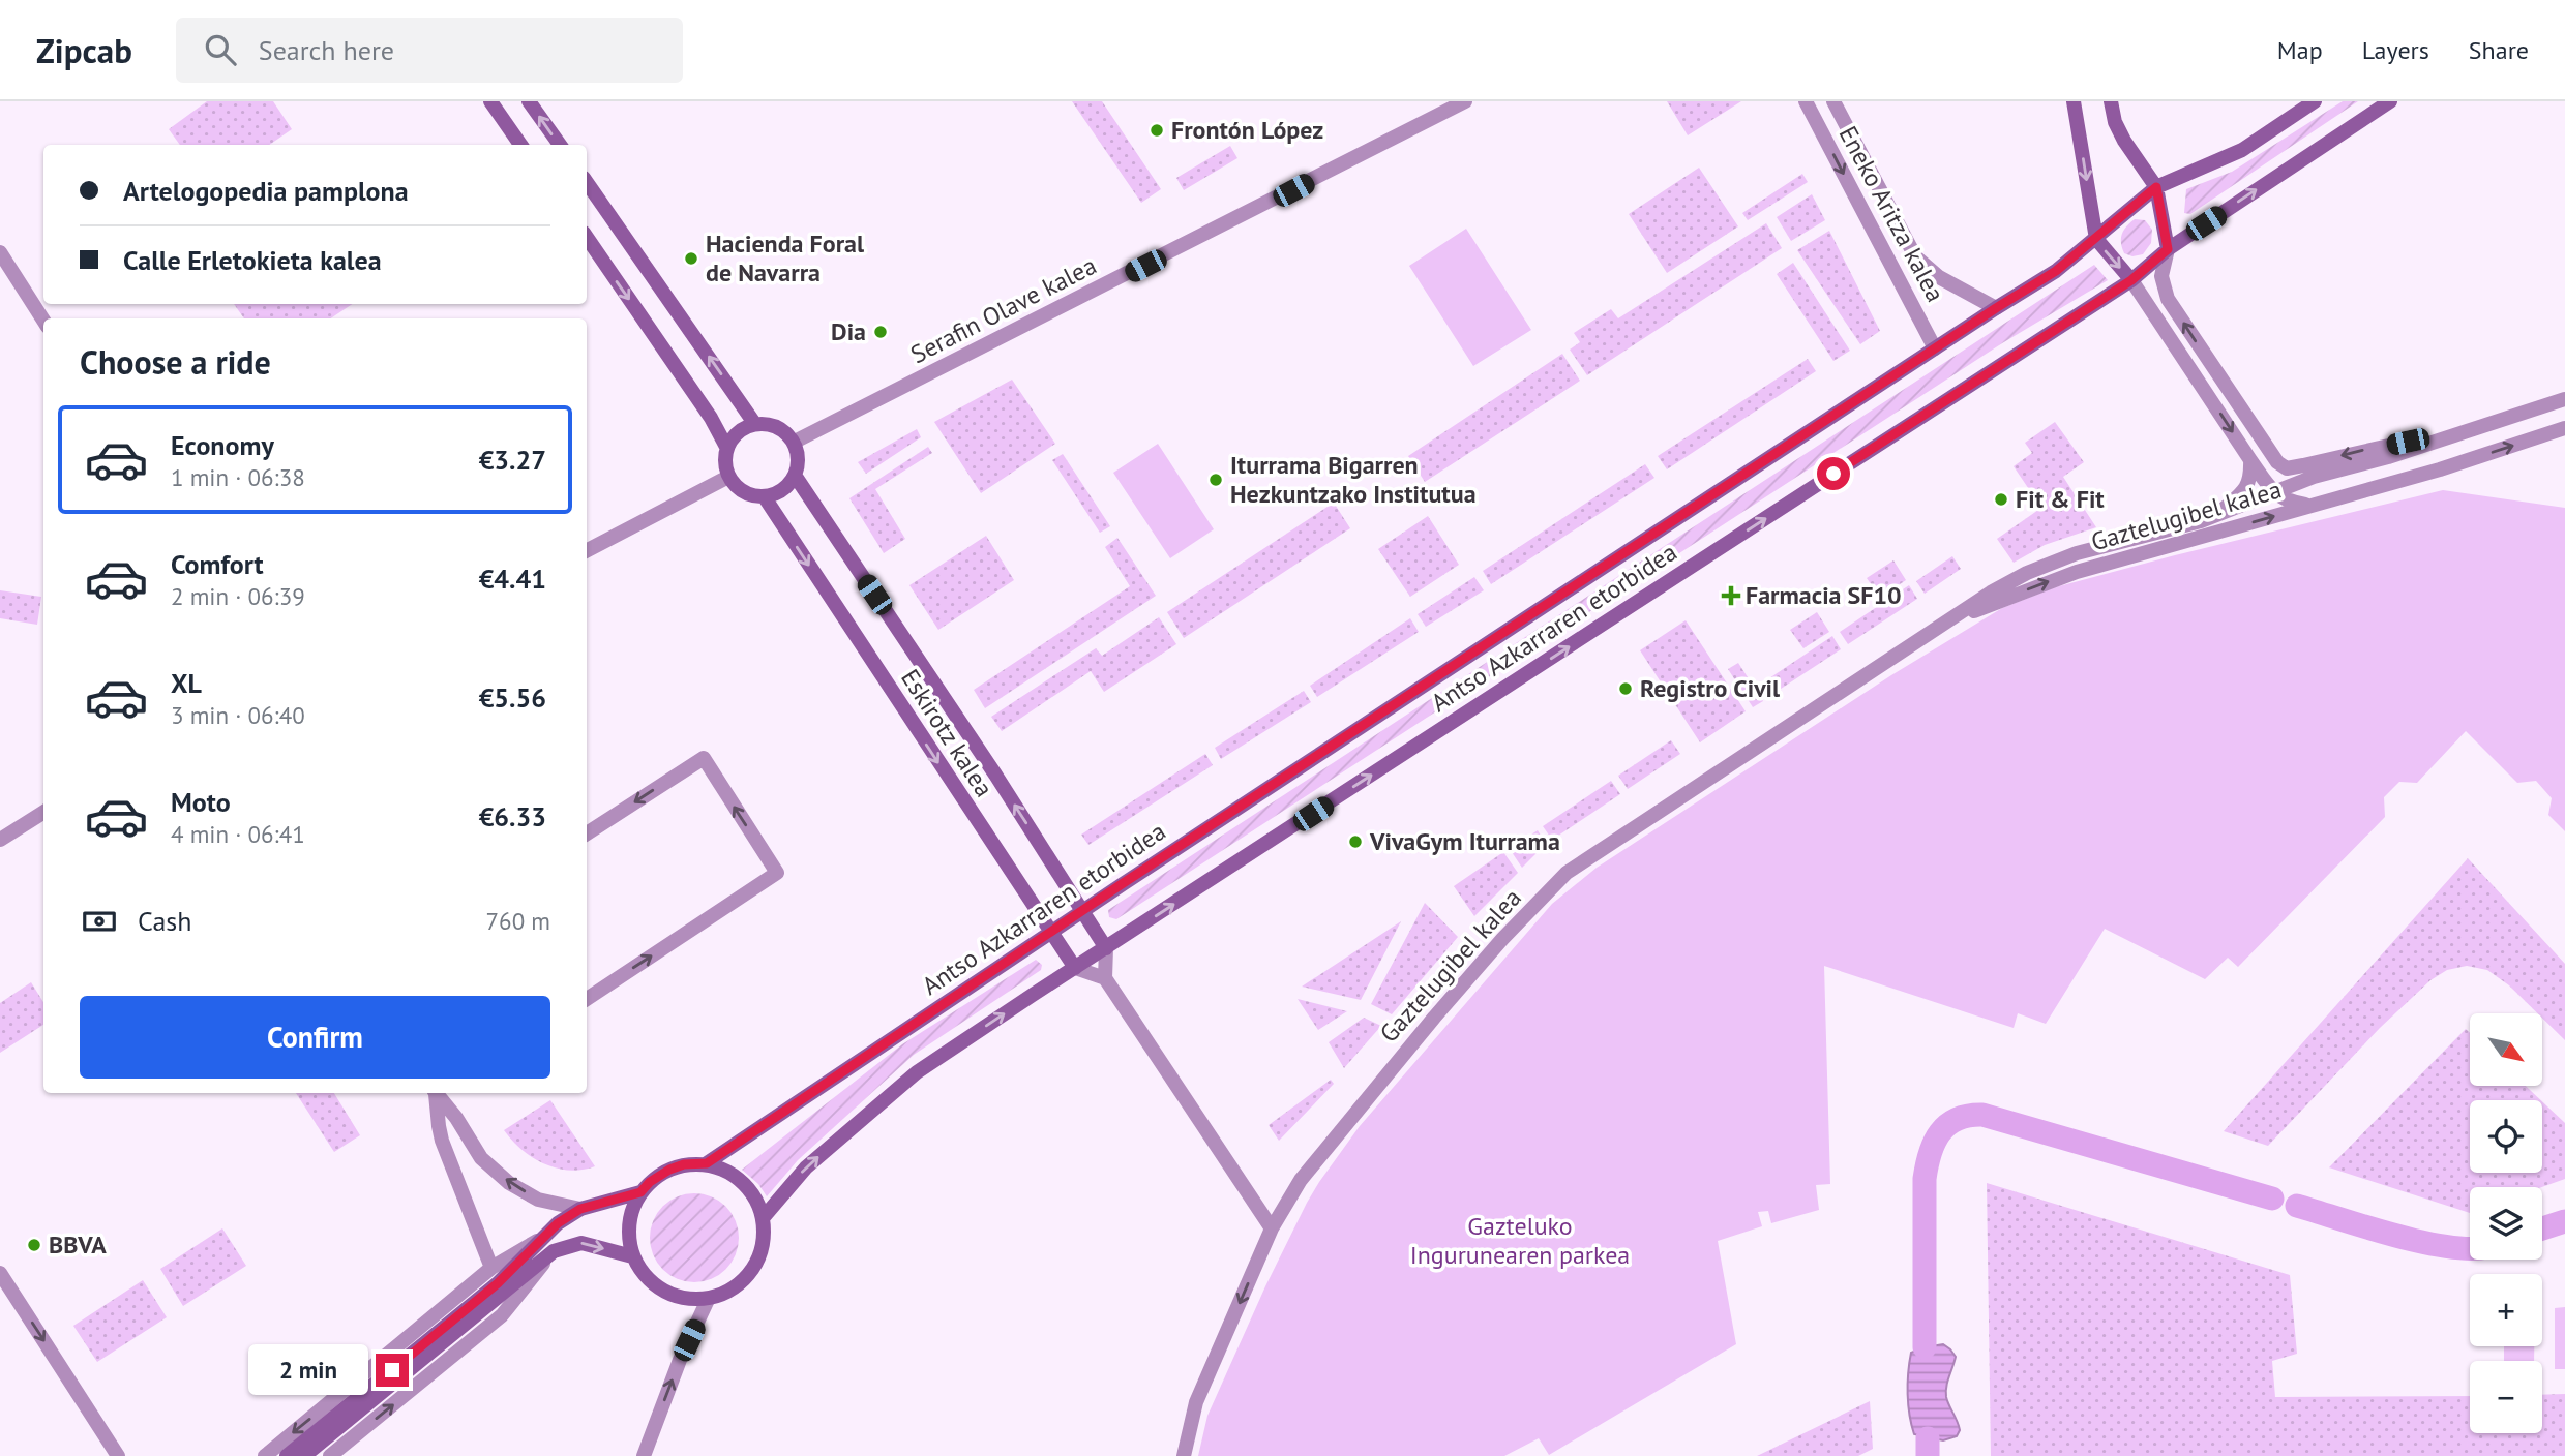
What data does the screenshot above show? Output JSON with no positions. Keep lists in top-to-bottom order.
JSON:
{
  "streets": {
    "main road": ["Antso Azkarraren etorbidea", "Eskirotz kalea"],
    "street": ["Eneko Aritza kalea", "Serafin Olave kalea", "Gaztelugibel kalea"]
  },
  "crossings": [
    ["Eneko Aritza kalea", "Antso Azkarraren etorbidea"],
    ["Serafin Olave kalea", "Eskirotz kalea"],
    ["Antso Azkarraren etorbidea", "Eskirotz kalea"]
  ],
  "parks": ["Gazteluko Ingurunearen parkea"],
  "places": {
    "other": [
      "Frontón López",
      "Hacienda Foral de Navarra",
      "Dia",
      "Iturrama Bigarren Hezkuntzako Institutua",
      "Fit & Fit",
      "Registro Civil",
      "VivaGym Iturrama",
      "BBVA"
    ],
    "health": ["Farmacia SF10"]
  },
  "north": "bottom right",
  "page": {
    "header": "Zipcab",
    "search": "Search here",
    "nav": ["Map", "Layers", "Share"],
    "banner": ["Artelogopedia pamplona", "Calle Erletokieta kalea"],
    "heading": "Choose a ride",
    "list": [
      {
        "name": "Economy",
        "note": "1 min · 06:38",
        "value": "€3.27"
      },
      {
        "name": "Comfort",
        "note": "2 min · 06:39",
        "value": "€4.41"
      },
      {
        "name": "XL",
        "note": "3 min · 06:40",
        "value": "€5.56"
      },
      {
        "name": "Moto",
        "note": "4 min · 06:41",
        "value": "€6.33"
      }
    ],
    "pay": ["Cash", "760 m"],
    "buttons": "Confirm",
    "map_buttons": ["+", "−"],
    "bubble": "2 min"
  }
}
